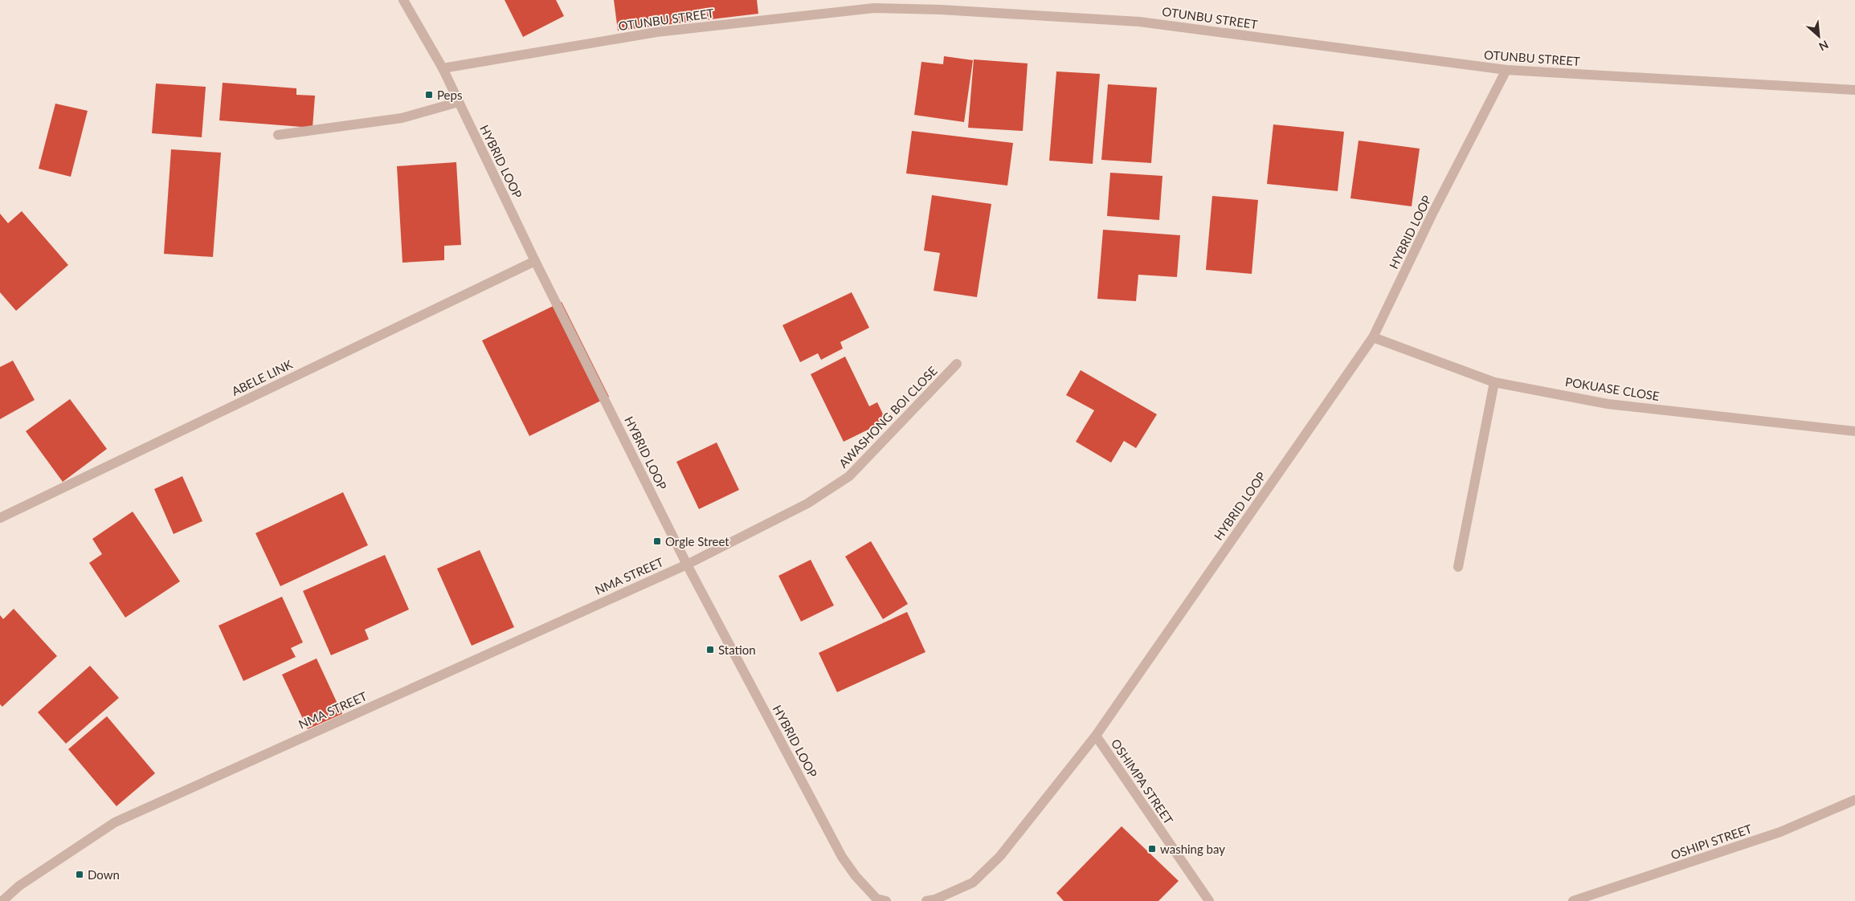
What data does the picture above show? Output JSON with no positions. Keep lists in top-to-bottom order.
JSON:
{
  "streets": {
    "street": [
      "OTUNBU STREET",
      "HYBRID LOOP",
      "ABELE LINK",
      "POKUASE CLOSE",
      "AWASHONG BOI CLOSE",
      "NMA STREET",
      "OSHIMPA STREET",
      "OSHIPI STREET"
    ]
  },
  "crossings": [
    ["OTUNBU STREET", "HYBRID LOOP"],
    ["HYBRID LOOP", "ABELE LINK"],
    ["HYBRID LOOP", "POKUASE CLOSE"],
    ["HYBRID LOOP", "AWASHONG BOI CLOSE"],
    ["HYBRID LOOP", "NMA STREET"],
    ["HYBRID LOOP", "OSHIMPA STREET"],
    ["AWASHONG BOI CLOSE", "NMA STREET"]
  ],
  "places": {
    "transit": [
      "Peps",
      "Orgle Street",
      "Station",
      "washing bay",
      "Down"
    ]
  },
  "north": "bottom right"
}
